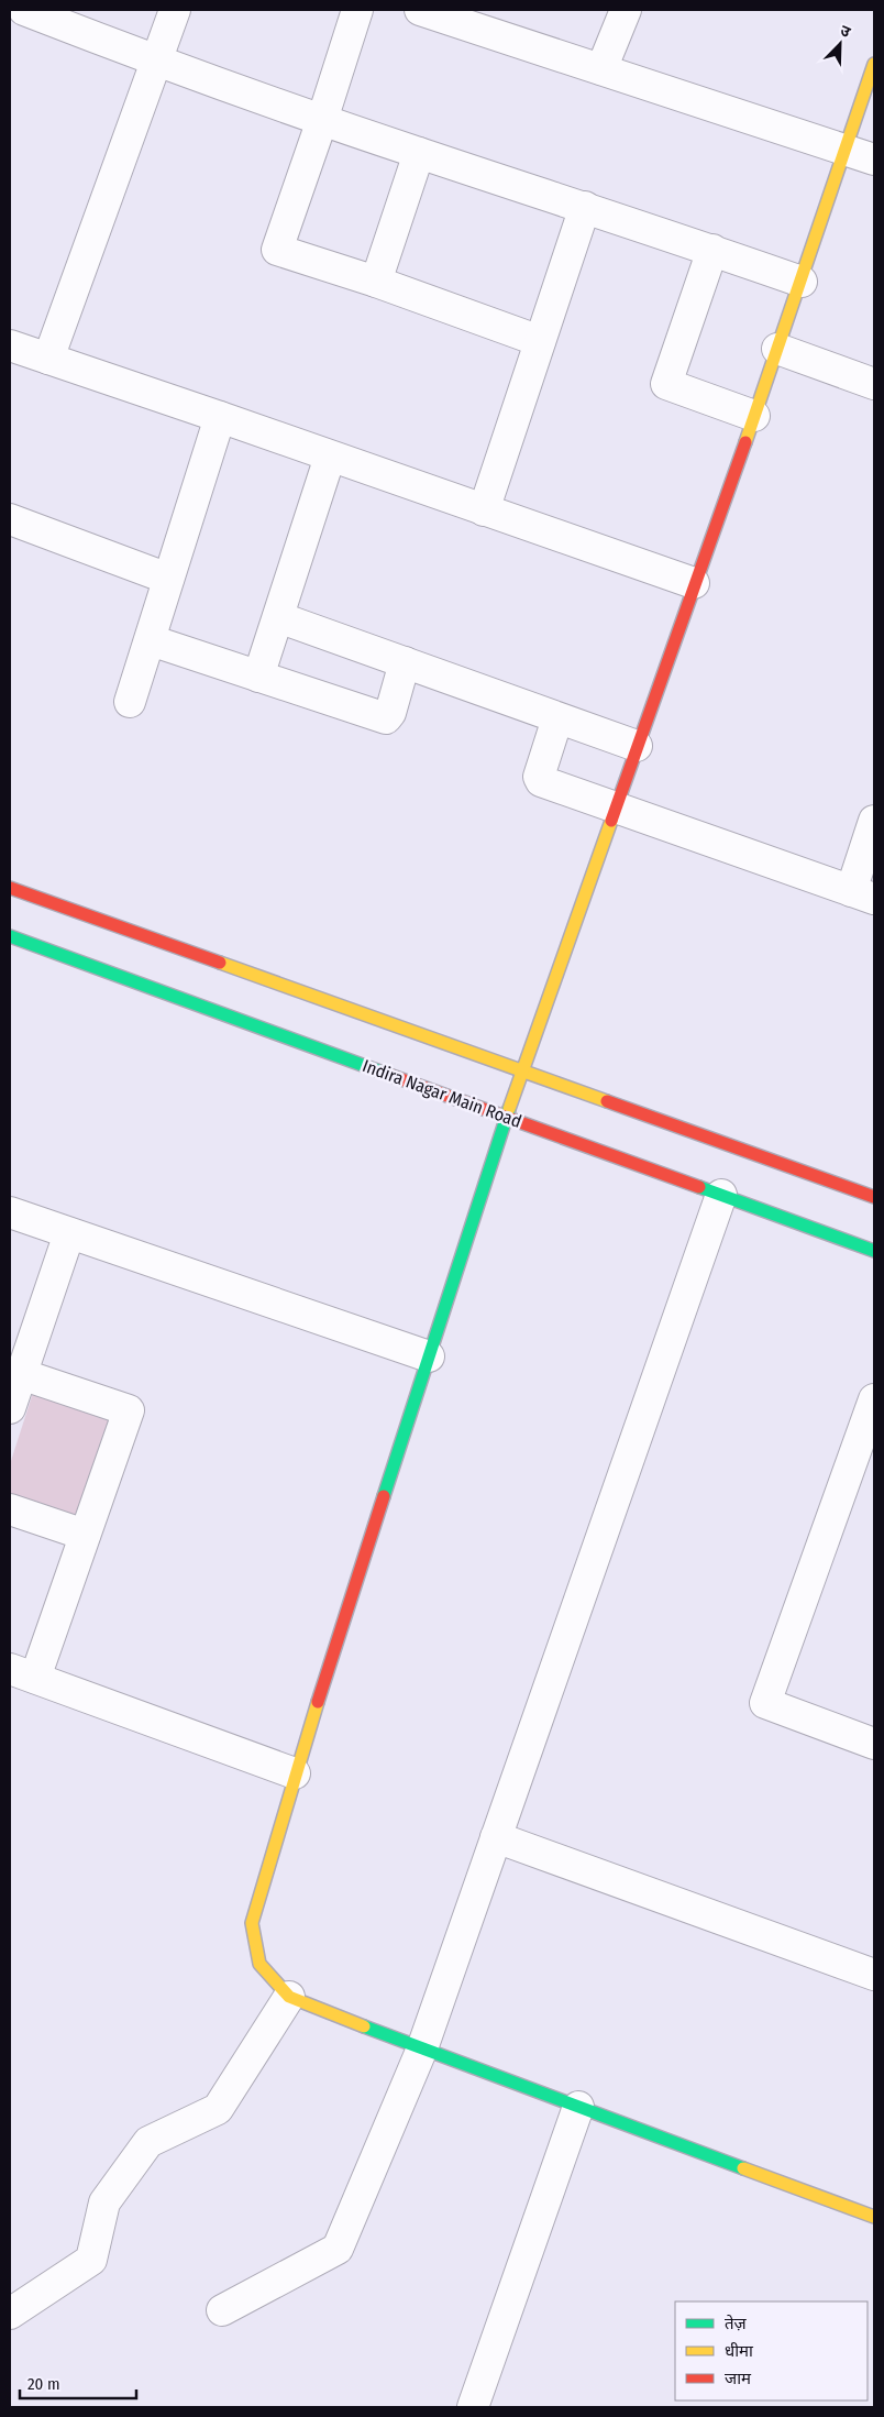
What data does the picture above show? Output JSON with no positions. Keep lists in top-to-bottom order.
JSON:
{
  "streets": {
    "street": ["Indira Nagar Main Road"]
  },
  "legend": ["तेज़", "धीमा", "जाम"],
  "scale_bar": "20 m",
  "north": "top right"
}
